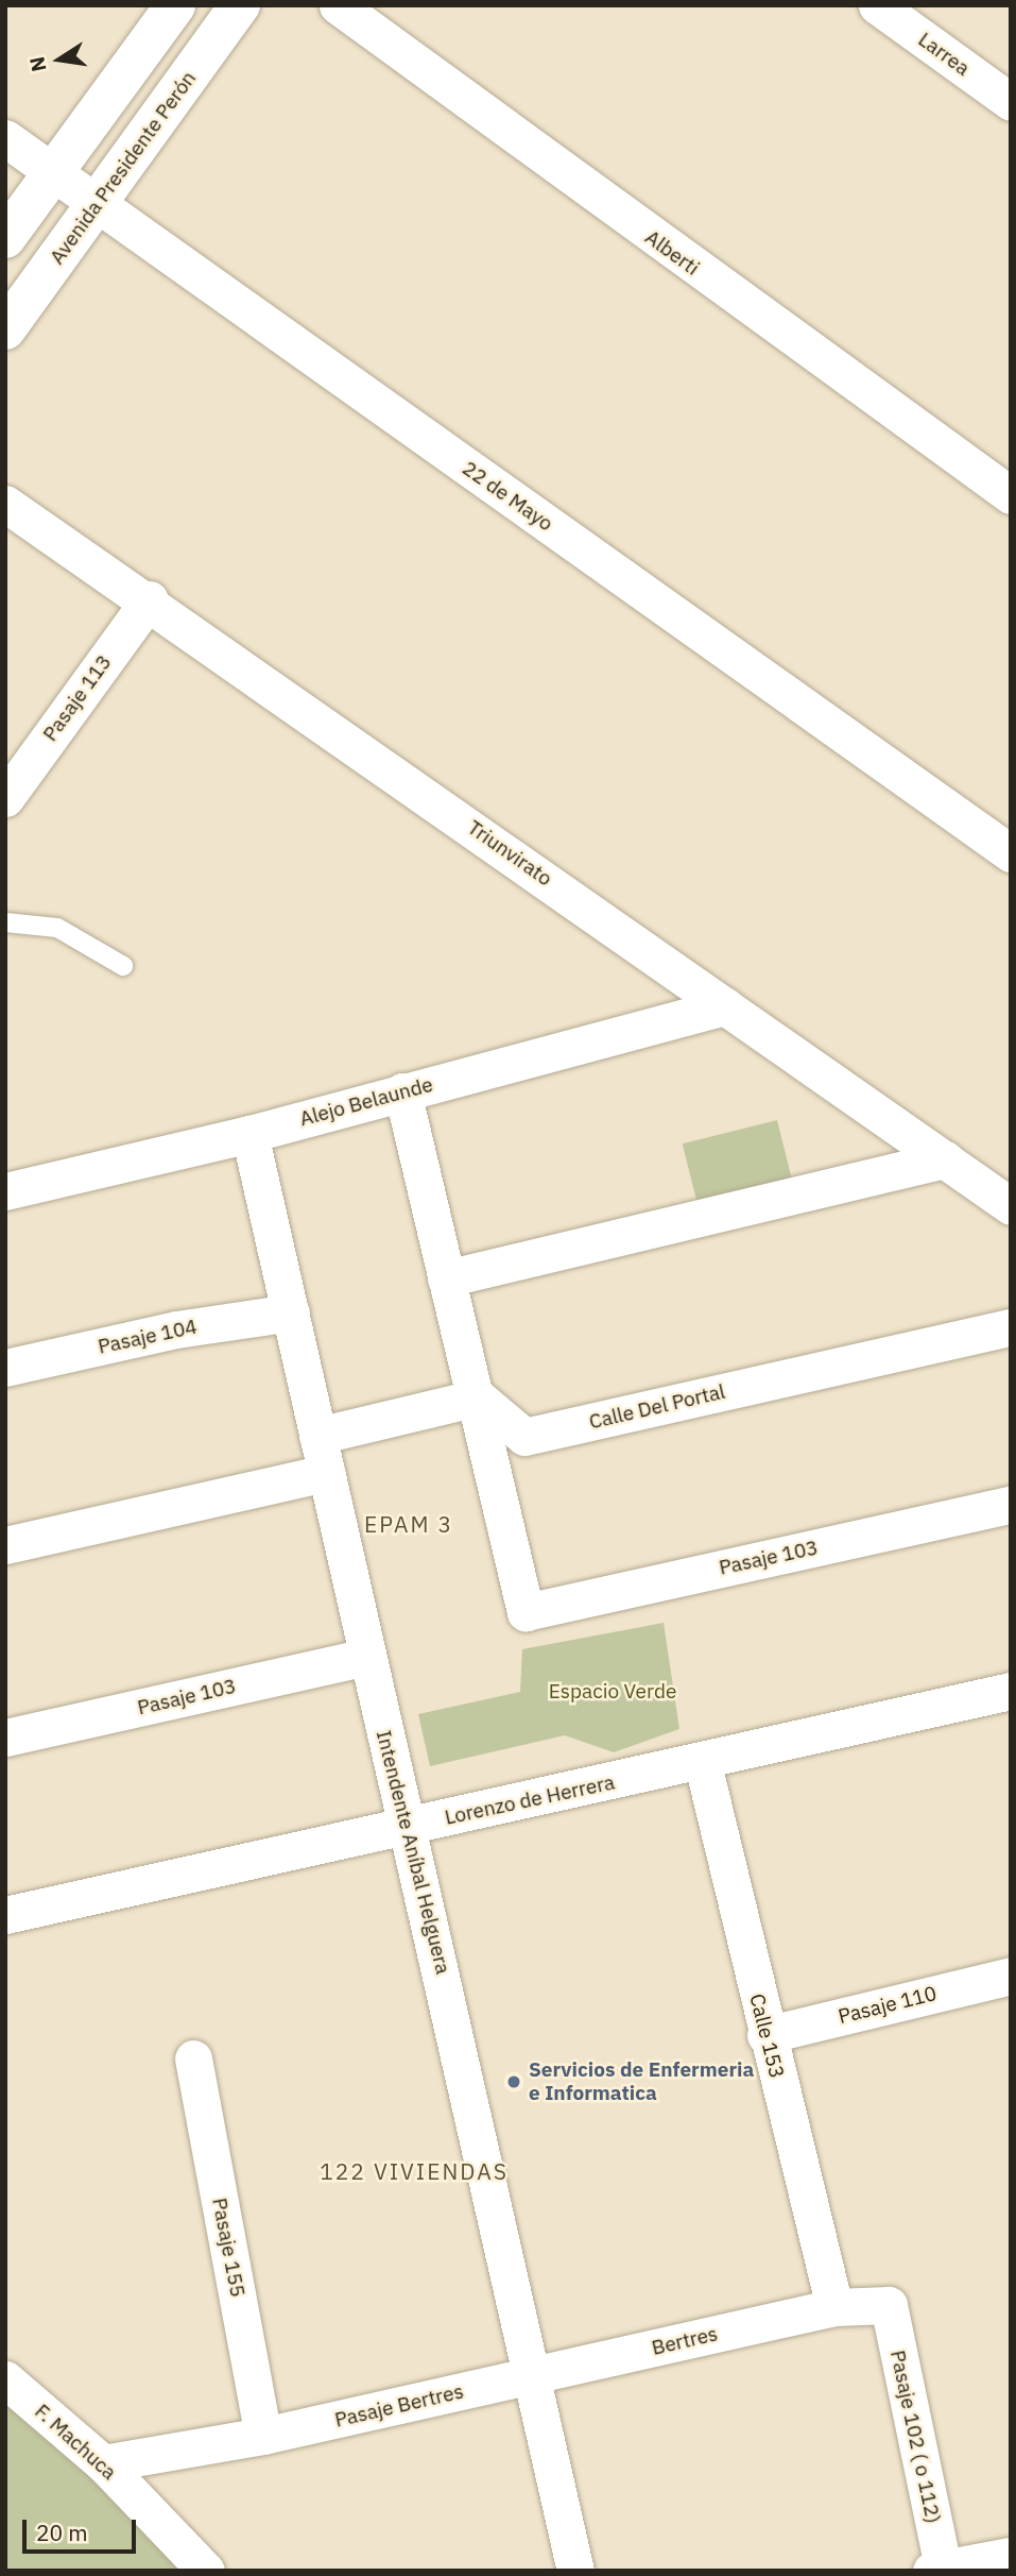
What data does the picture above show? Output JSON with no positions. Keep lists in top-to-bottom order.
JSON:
{
  "streets": {
    "main road": ["Avenida Presidente Perón"],
    "street": [
      "Larrea",
      "Alberti",
      "22 de Mayo",
      "Pasaje 113",
      "Triunvirato",
      "Alejo Belaunde",
      "Pasaje 104",
      "Calle Del Portal",
      "Pasaje 103",
      "Lorenzo de Herrera",
      "Intendente Aníbal Helguera",
      "Pasaje 110",
      "Calle 153",
      "Pasaje 155",
      "Bertres",
      "Pasaje Bertres",
      "Pasaje 102 ( o 112)",
      "F. Machuca"
    ]
  },
  "crossings": [
    ["Avenida Presidente Perón", "22 de Mayo"],
    ["Pasaje 113", "Triunvirato"],
    ["Triunvirato", "Alejo Belaunde"],
    ["Alejo Belaunde", "Intendente Aníbal Helguera"],
    ["Pasaje 104", "Intendente Aníbal Helguera"],
    ["Calle Del Portal", "Pasaje 103"],
    ["Pasaje 103", "Intendente Aníbal Helguera"],
    ["Lorenzo de Herrera", "Intendente Aníbal Helguera"],
    ["Lorenzo de Herrera", "Calle 153"],
    ["Intendente Aníbal Helguera", "Bertres"],
    ["Intendente Aníbal Helguera", "Pasaje Bertres"],
    ["Pasaje 110", "Calle 153"],
    ["Calle 153", "Bertres"],
    ["Pasaje 155", "Pasaje Bertres"],
    ["Bertres", "Pasaje Bertres"],
    ["Bertres", "Pasaje 102 ( o 112)"]
  ],
  "districts": ["EPAM 3", "122 VIVIENDAS"],
  "parks": ["Espacio Verde"],
  "places": ["Servicios de Enfermeria e Informatica"],
  "scale_bar": "20 m",
  "north": "left"
}
